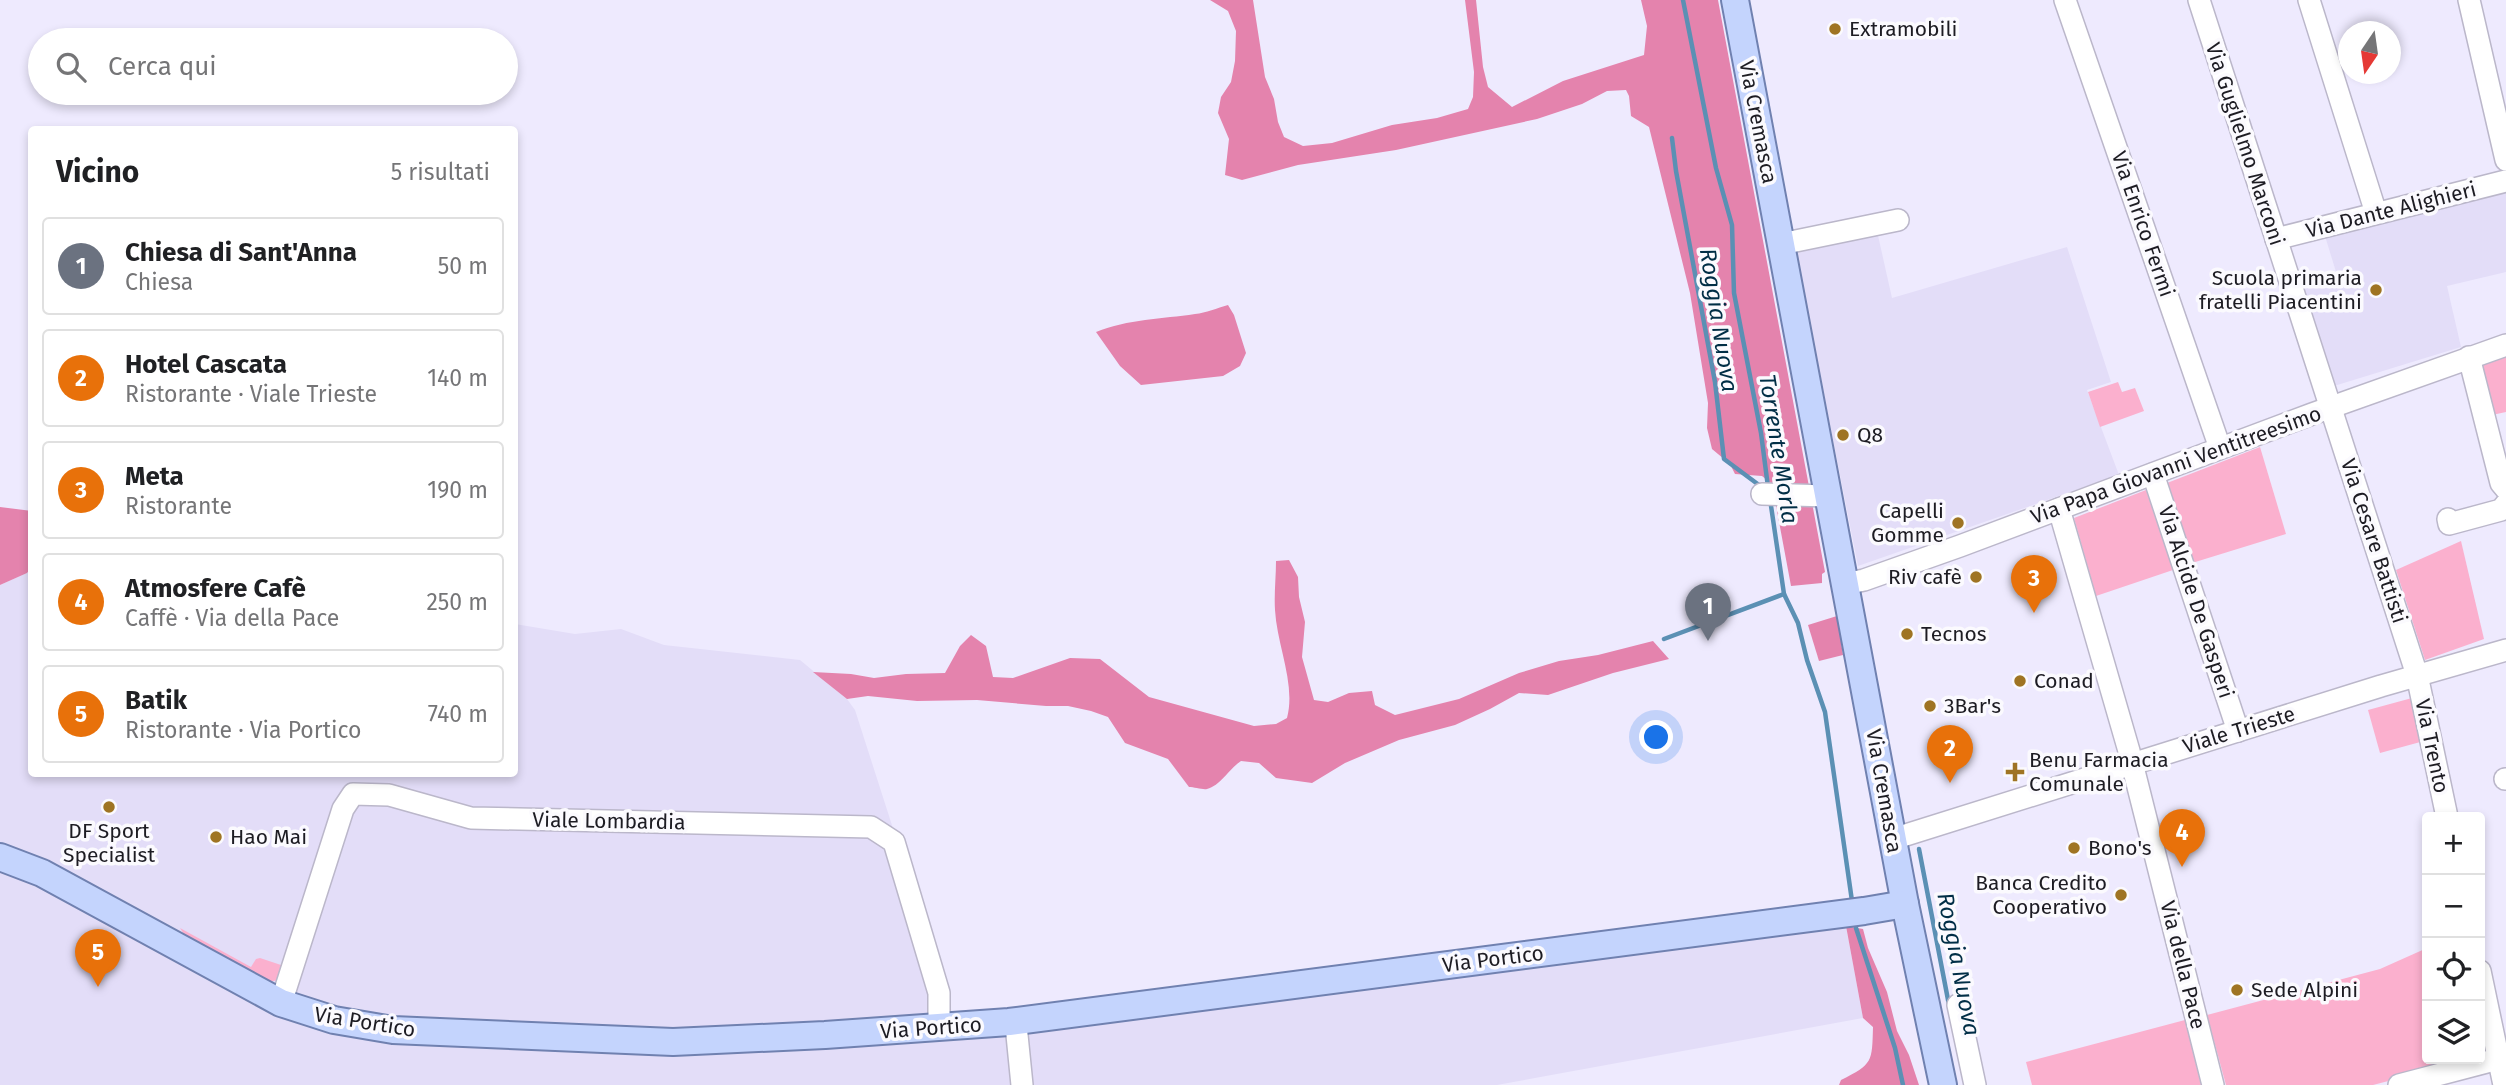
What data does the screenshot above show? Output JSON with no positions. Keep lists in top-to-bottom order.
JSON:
{
  "streets": {
    "main road": ["Via Cremasca", "Via Portico"],
    "street": [
      "Via Guglielmo Marconi",
      "Via Dante Alighieri",
      "Via Enrico Fermi",
      "Via Papa Giovanni Ventitreesimo",
      "Via Cesare Battisti",
      "Via Alcide De Gasperi",
      "Viale Trieste",
      "Via Trento",
      "Viale Lombardia",
      "Via della Pace"
    ]
  },
  "crossings": [
    ["Via Cremasca", "Via Papa Giovanni Ventitreesimo"],
    ["Via Cremasca", "Viale Trieste"],
    ["Via Cremasca", "Via Portico"],
    ["Via Guglielmo Marconi", "Via Dante Alighieri"],
    ["Via Guglielmo Marconi", "Via Papa Giovanni Ventitreesimo"],
    ["Via Guglielmo Marconi", "Via Cesare Battisti"],
    ["Via Enrico Fermi", "Via Papa Giovanni Ventitreesimo"],
    ["Via Papa Giovanni Ventitreesimo", "Via Cesare Battisti"],
    ["Via Papa Giovanni Ventitreesimo", "Via Alcide De Gasperi"],
    ["Via Papa Giovanni Ventitreesimo", "Via della Pace"],
    ["Via Cesare Battisti", "Viale Trieste"],
    ["Via Cesare Battisti", "Via Trento"],
    ["Via Alcide De Gasperi", "Viale Trieste"],
    ["Viale Trieste", "Via Trento"],
    ["Viale Trieste", "Via della Pace"],
    ["Viale Lombardia", "Via Portico"]
  ],
  "water": ["Roggia Nuova", "Torrente Morla"],
  "places": {
    "other": [
      "Extramobili",
      "Scuola primaria fratelli Piacentini",
      "Q8",
      "Capelli Gomme",
      "Riv cafè",
      "Tecnos",
      "Conad",
      "3Bar's",
      "DF Sport Specialist",
      "Hao Mai",
      "Bono's",
      "Banca Credito Cooperativo",
      "Sede Alpini"
    ],
    "health": ["Benu Farmacia Comunale"]
  },
  "north": "bottom",
  "page": {
    "search": "Cerca qui",
    "heading": ["Vicino", "5 risultati"],
    "list": [
      {
        "mark": "1",
        "name": "Chiesa di Sant'Anna",
        "note": "Chiesa",
        "value": "50 m"
      },
      {
        "mark": "2",
        "name": "Hotel Cascata",
        "note": "Ristorante · Viale Trieste",
        "value": "140 m"
      },
      {
        "mark": "3",
        "name": "Meta",
        "note": "Ristorante",
        "value": "190 m"
      },
      {
        "mark": "4",
        "name": "Atmosfere Cafè",
        "note": "Caffè · Via della Pace",
        "value": "250 m"
      },
      {
        "mark": "5",
        "name": "Batik",
        "note": "Ristorante · Via Portico",
        "value": "740 m"
      }
    ],
    "pins": [
      "3",
      "1",
      "2",
      "4",
      "5"
    ],
    "map_buttons": ["+", "−"]
  }
}
